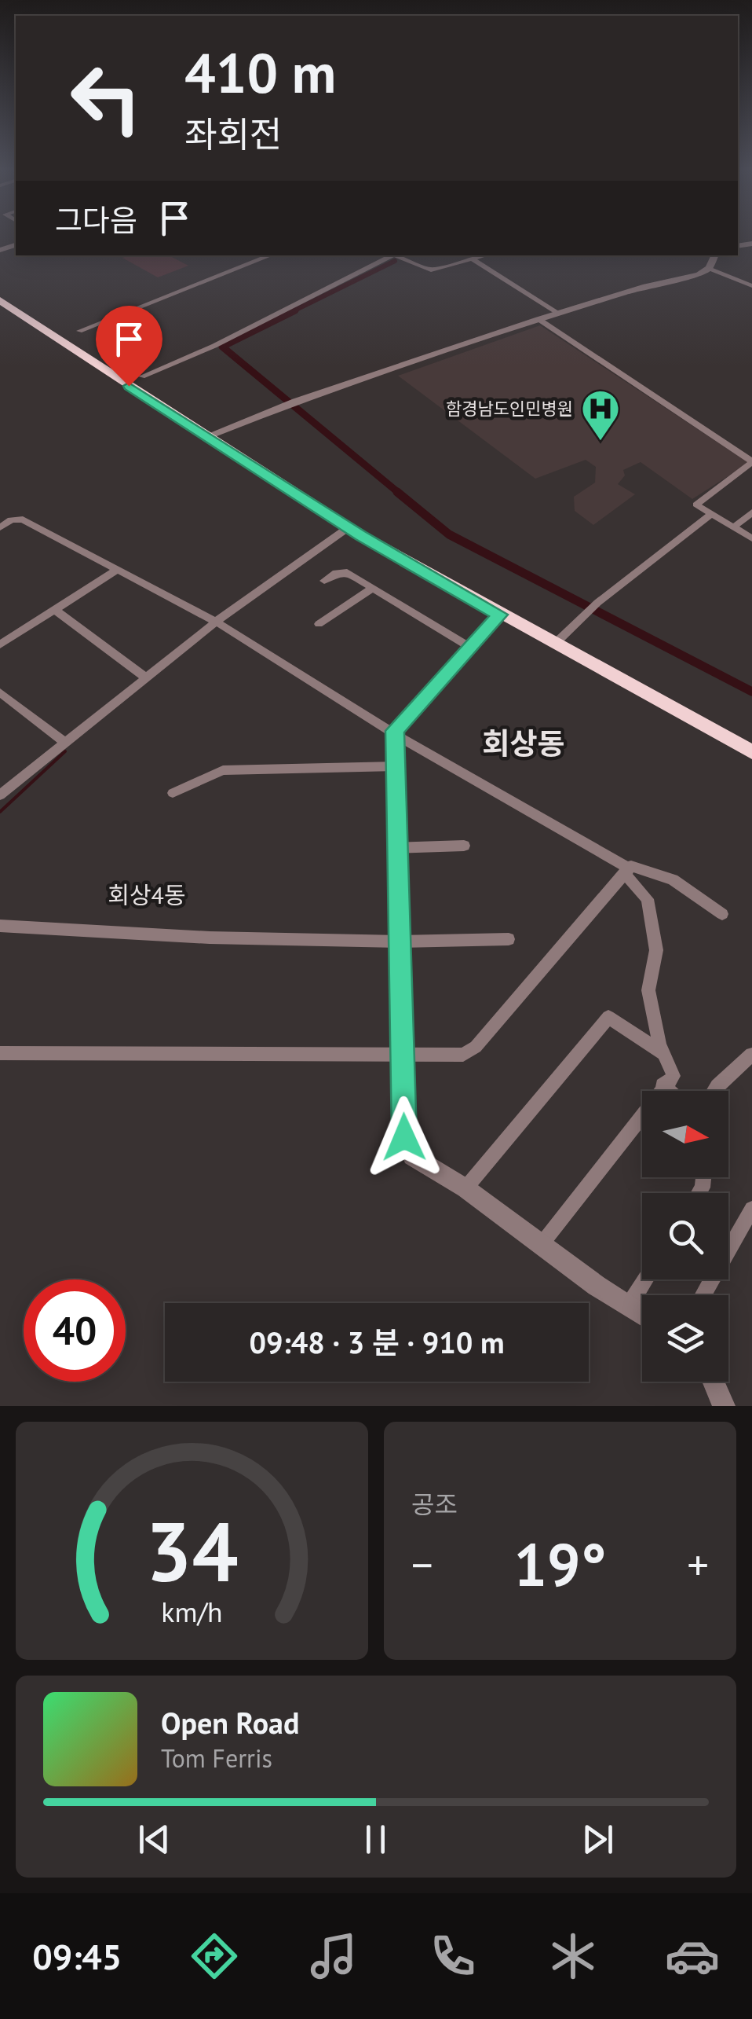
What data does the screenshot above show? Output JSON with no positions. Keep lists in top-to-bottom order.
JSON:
{
  "districts": ["회상동", "회상4동"],
  "places": {
    "hospital": ["함경남도인민병원"]
  },
  "north": "right",
  "page": {
    "turn": ["410 m", "좌회전"],
    "then": "그다음",
    "limit": "40",
    "trip": "09:48 · 3 분 · 910 m",
    "tile": "공조",
    "heat": ["−", "19°", "+"],
    "song": ["Open Road", "Tom Ferris"],
    "tabs": "09:45",
    "gauge": ["34", "km/h"]
  }
}
